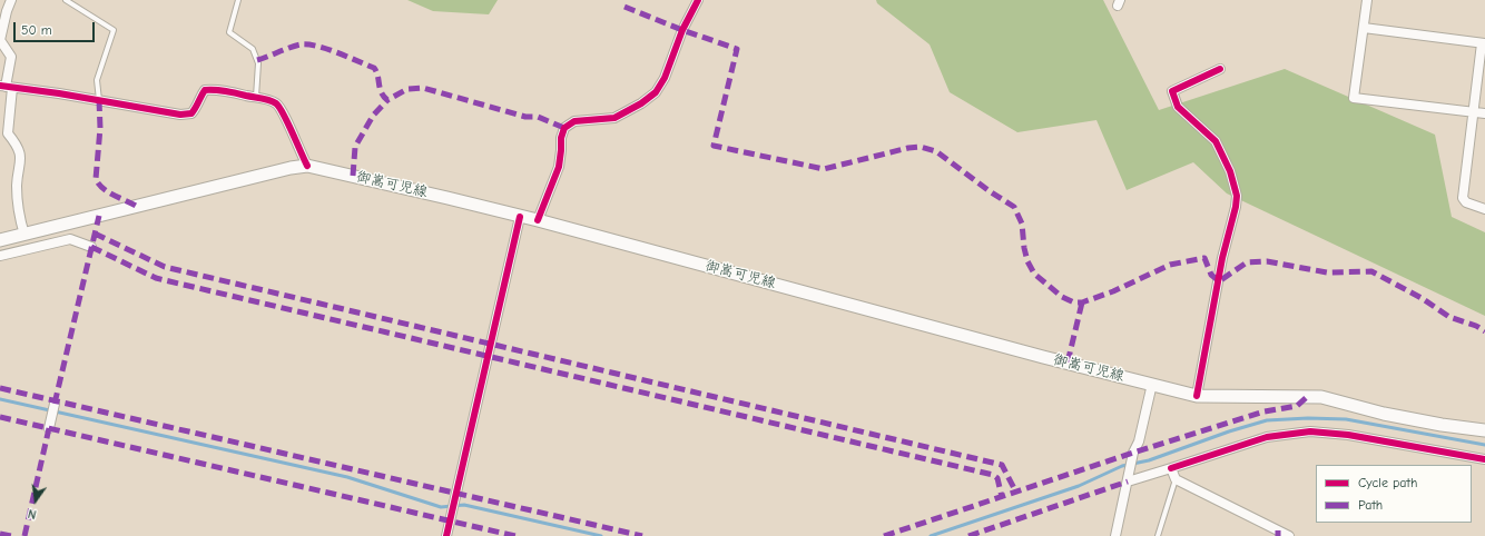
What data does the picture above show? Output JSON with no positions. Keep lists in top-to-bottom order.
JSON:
{
  "streets": {
    "main road": ["御嵩可児線"]
  },
  "legend": ["Cycle path", "Path"],
  "scale_bar": "50 m",
  "north": "bottom"
}
